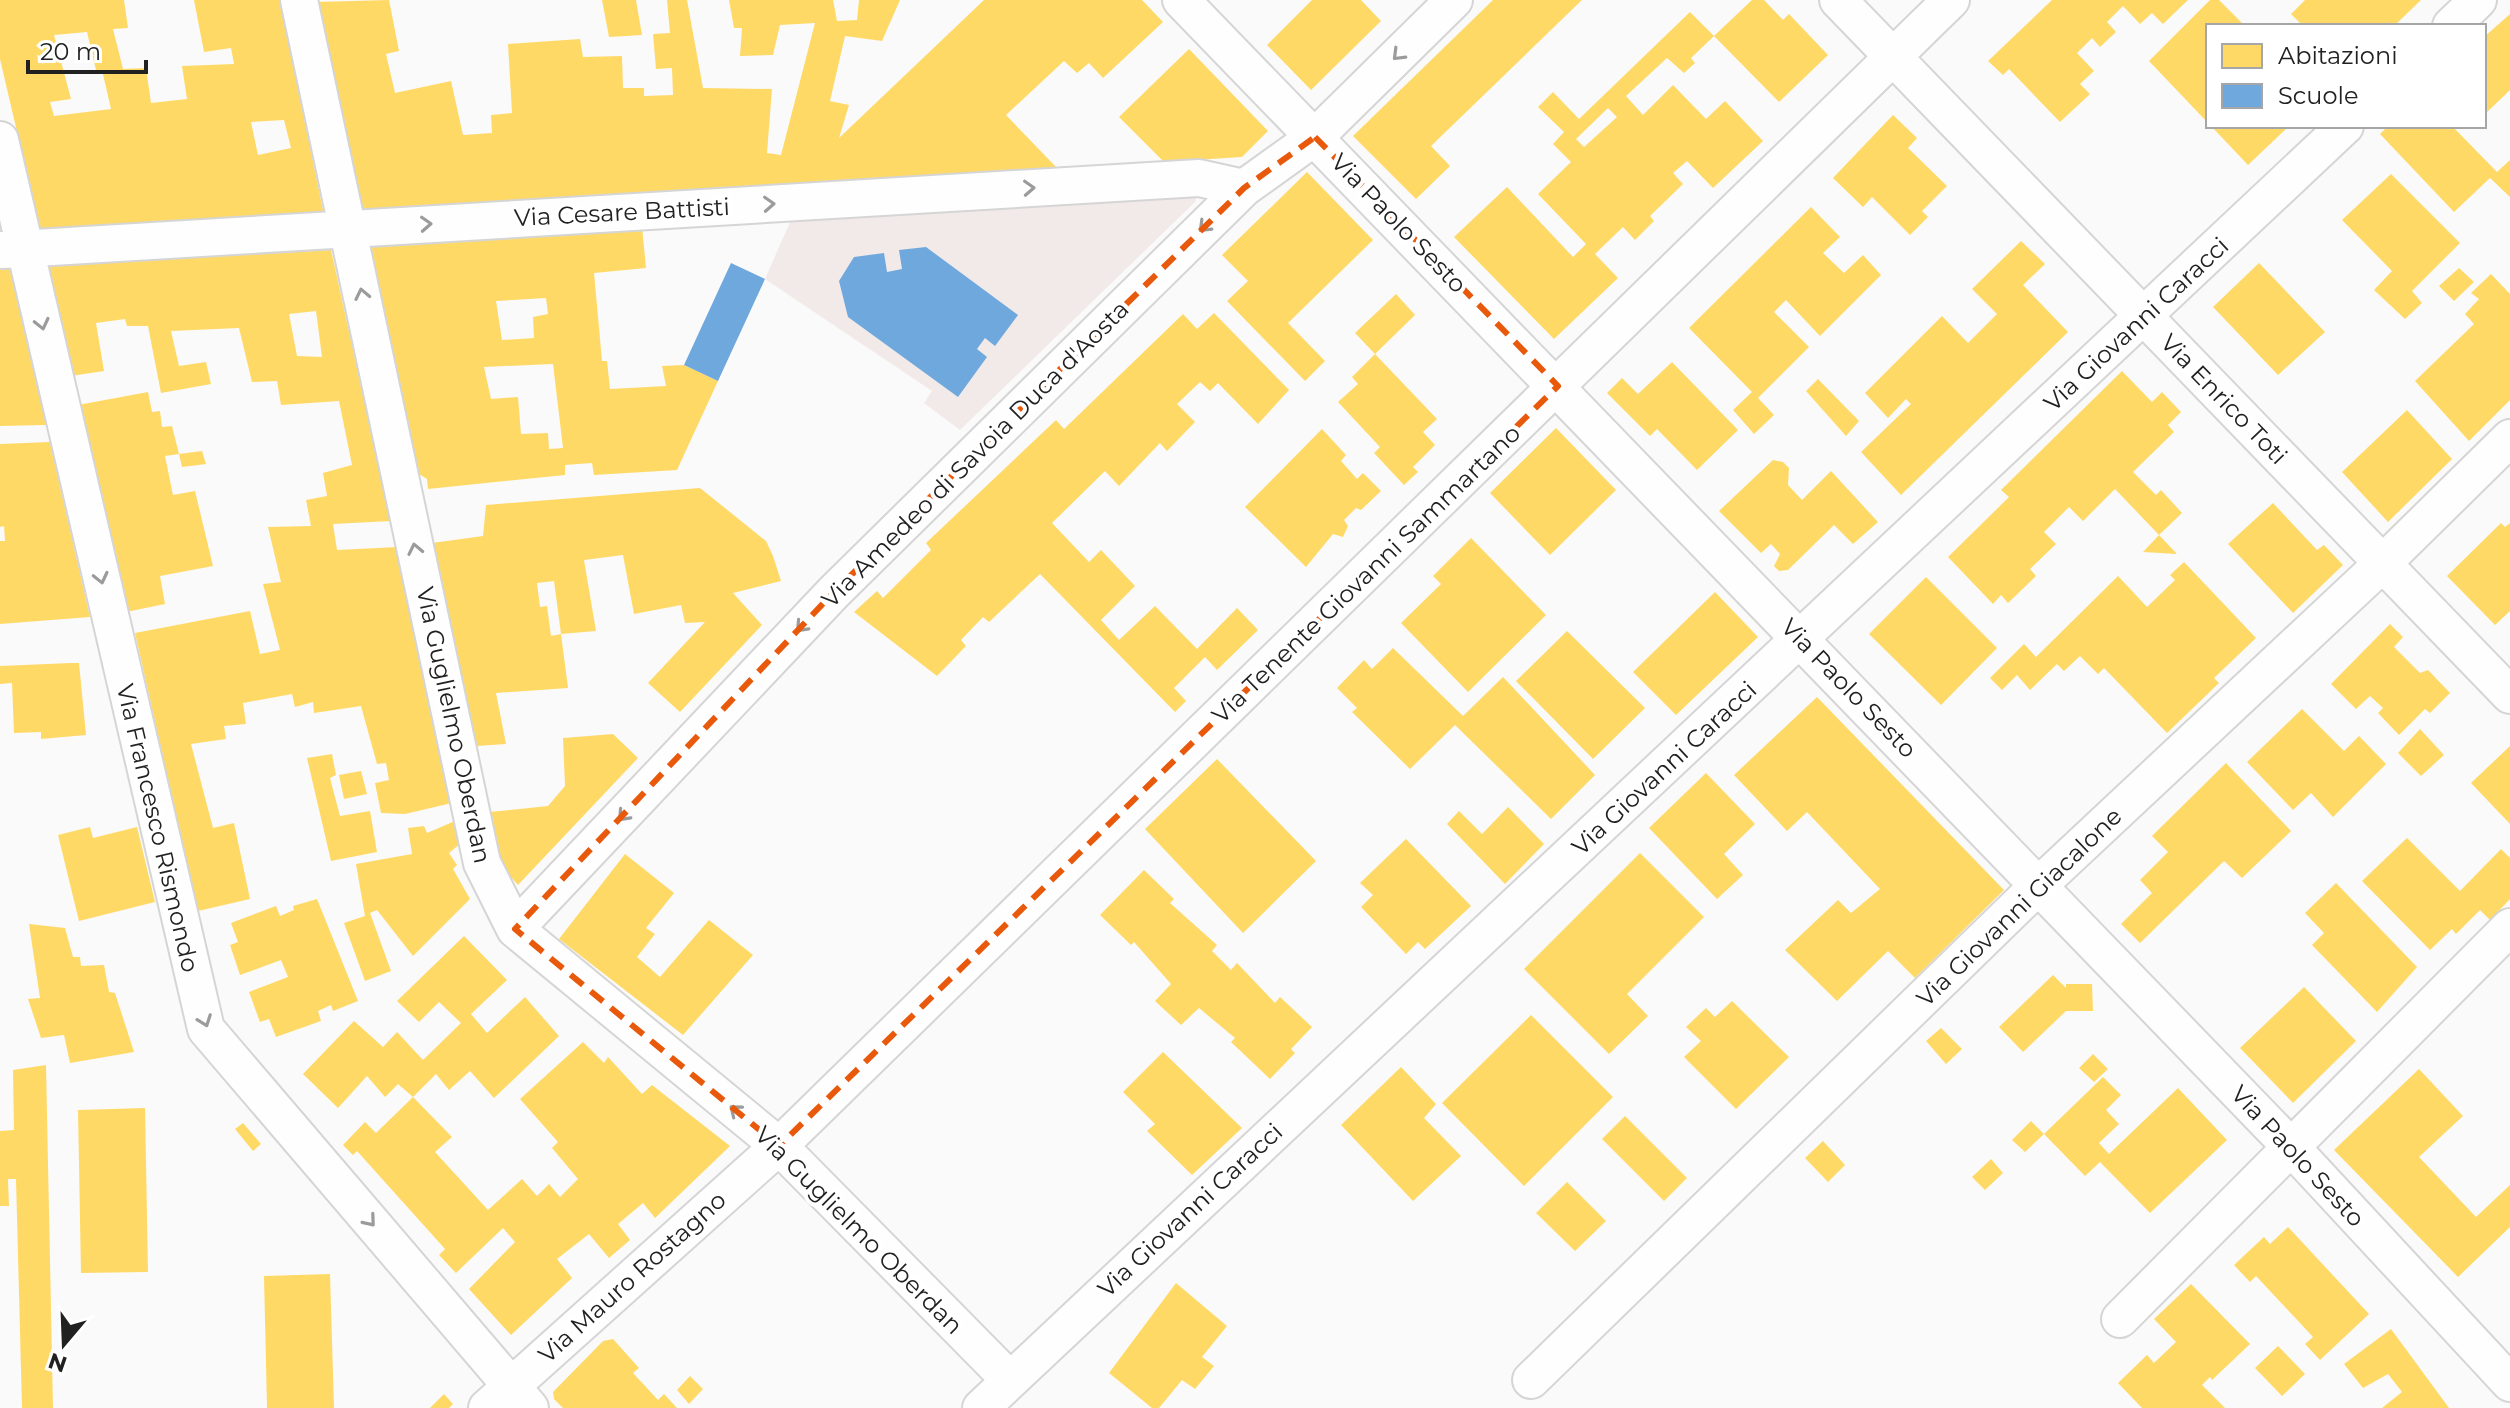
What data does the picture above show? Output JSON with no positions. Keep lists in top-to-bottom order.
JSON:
{
  "streets": {
    "street": [
      "Via Cesare Battisti",
      "Via Paolo Sesto",
      "Via Giovanni Caracci",
      "Via Enrico Toti",
      "Via Amedeo di Savoia Duca d'Aosta",
      "Via Tenente Giovanni Sammartano",
      "Via Guglielmo Oberdan",
      "Via Francesco Rismondo",
      "Via Giovanni Giacalone",
      "Via Mauro Rostagno"
    ]
  },
  "crossings": [
    ["Via Cesare Battisti", "Via Amedeo di Savoia Duca d'Aosta"],
    ["Via Cesare Battisti", "Via Guglielmo Oberdan"],
    ["Via Cesare Battisti", "Via Francesco Rismondo"],
    ["Via Paolo Sesto", "Via Giovanni Caracci"],
    ["Via Paolo Sesto", "Via Amedeo di Savoia Duca d'Aosta"],
    ["Via Paolo Sesto", "Via Tenente Giovanni Sammartano"],
    ["Via Paolo Sesto", "Via Giovanni Giacalone"],
    ["Via Giovanni Caracci", "Via Enrico Toti"],
    ["Via Giovanni Caracci", "Via Guglielmo Oberdan"],
    ["Via Enrico Toti", "Via Tenente Giovanni Sammartano"],
    ["Via Enrico Toti", "Via Giovanni Giacalone"],
    ["Via Amedeo di Savoia Duca d'Aosta", "Via Guglielmo Oberdan"],
    ["Via Tenente Giovanni Sammartano", "Via Guglielmo Oberdan"],
    ["Via Tenente Giovanni Sammartano", "Via Mauro Rostagno"],
    ["Via Guglielmo Oberdan", "Via Mauro Rostagno"],
    ["Via Francesco Rismondo", "Via Mauro Rostagno"]
  ],
  "one_way": [
    "Via Cesare Battisti",
    "Via Amedeo di Savoia Duca d'Aosta",
    "Via Guglielmo Oberdan",
    "Via Francesco Rismondo"
  ],
  "legend": ["Abitazioni", "Scuole"],
  "scale_bar": "20 m",
  "north": "bottom"
}
